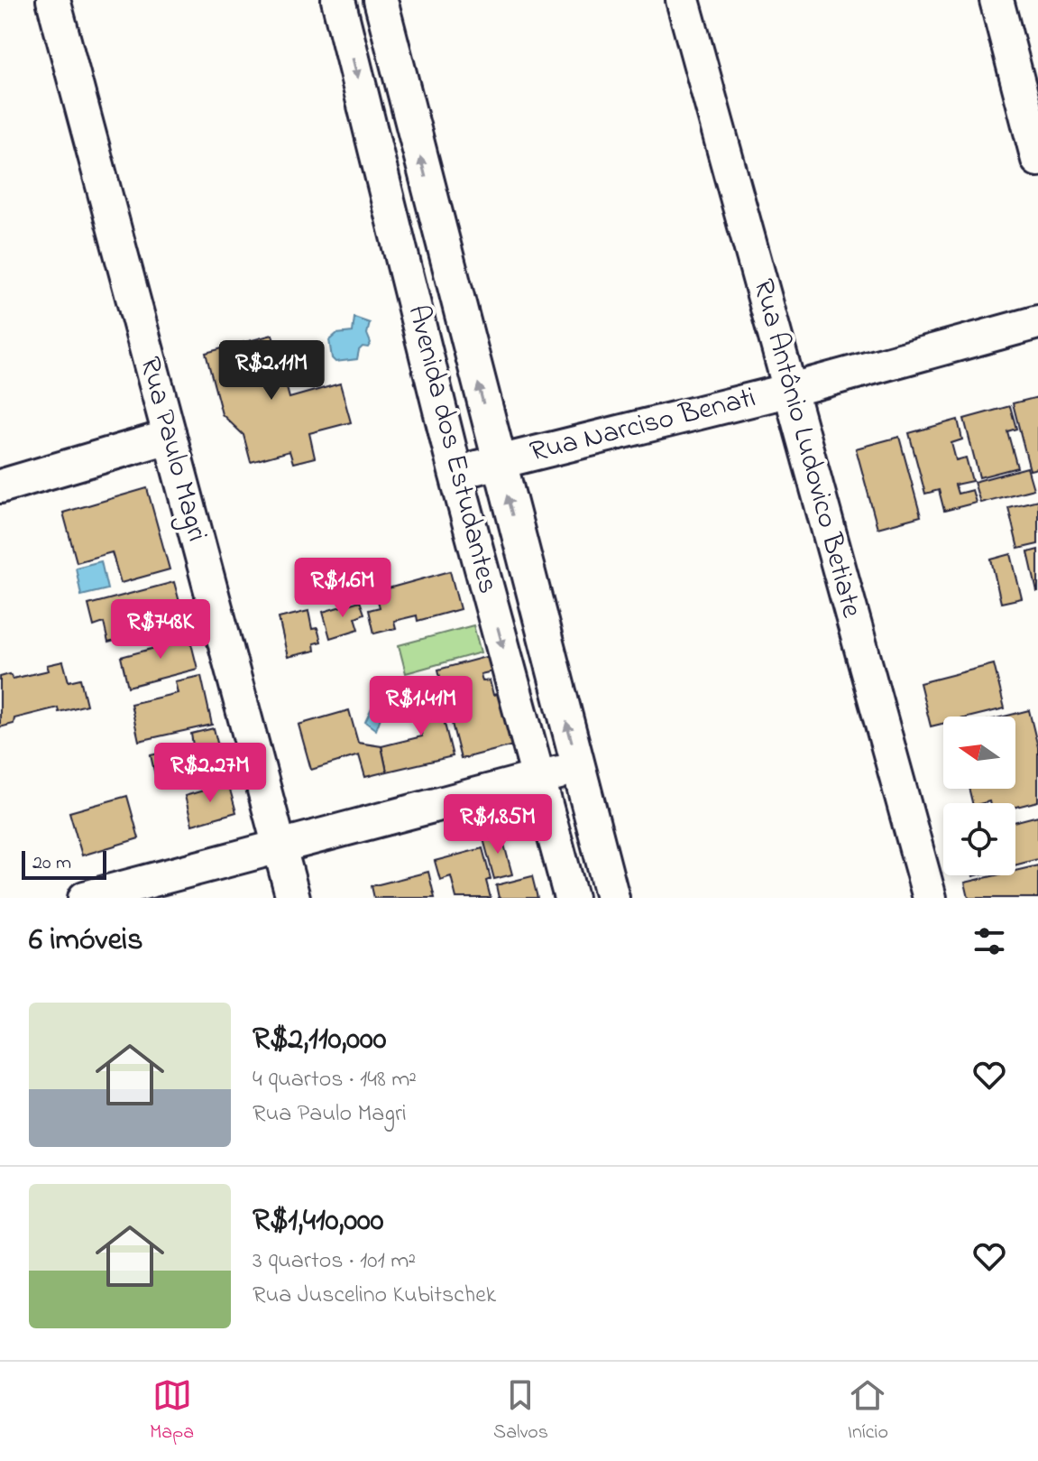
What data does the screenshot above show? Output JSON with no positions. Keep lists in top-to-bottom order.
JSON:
{
  "streets": {
    "street": [
      "Rua Narciso Benati",
      "Rua Antônio Ludovico Betiate",
      "Rua Paulo Magri",
      "Avenida dos Estudantes"
    ]
  },
  "crossings": [
    ["Rua Narciso Benati", "Rua Antônio Ludovico Betiate"],
    ["Rua Narciso Benati", "Avenida dos Estudantes"]
  ],
  "scale_bar": "20 m",
  "north": "left",
  "page": {
    "price": [
      "R$2.11M",
      "R$1.6M",
      "R$748K",
      "R$1.41M",
      "R$2.27M",
      "R$1.85M"
    ],
    "scale": "20 m",
    "heading": "6 imóveis",
    "list": [
      {
        "name": "R$2,110,000",
        "note": "4 quartos · 148 m² · Rua Paulo Magri"
      },
      {
        "name": "R$1,410,000",
        "note": "3 quartos · 101 m² · Rua Juscelino Kubitschek"
      }
    ],
    "tabs": ["Mapa", "Salvos", "Início"]
  }
}
